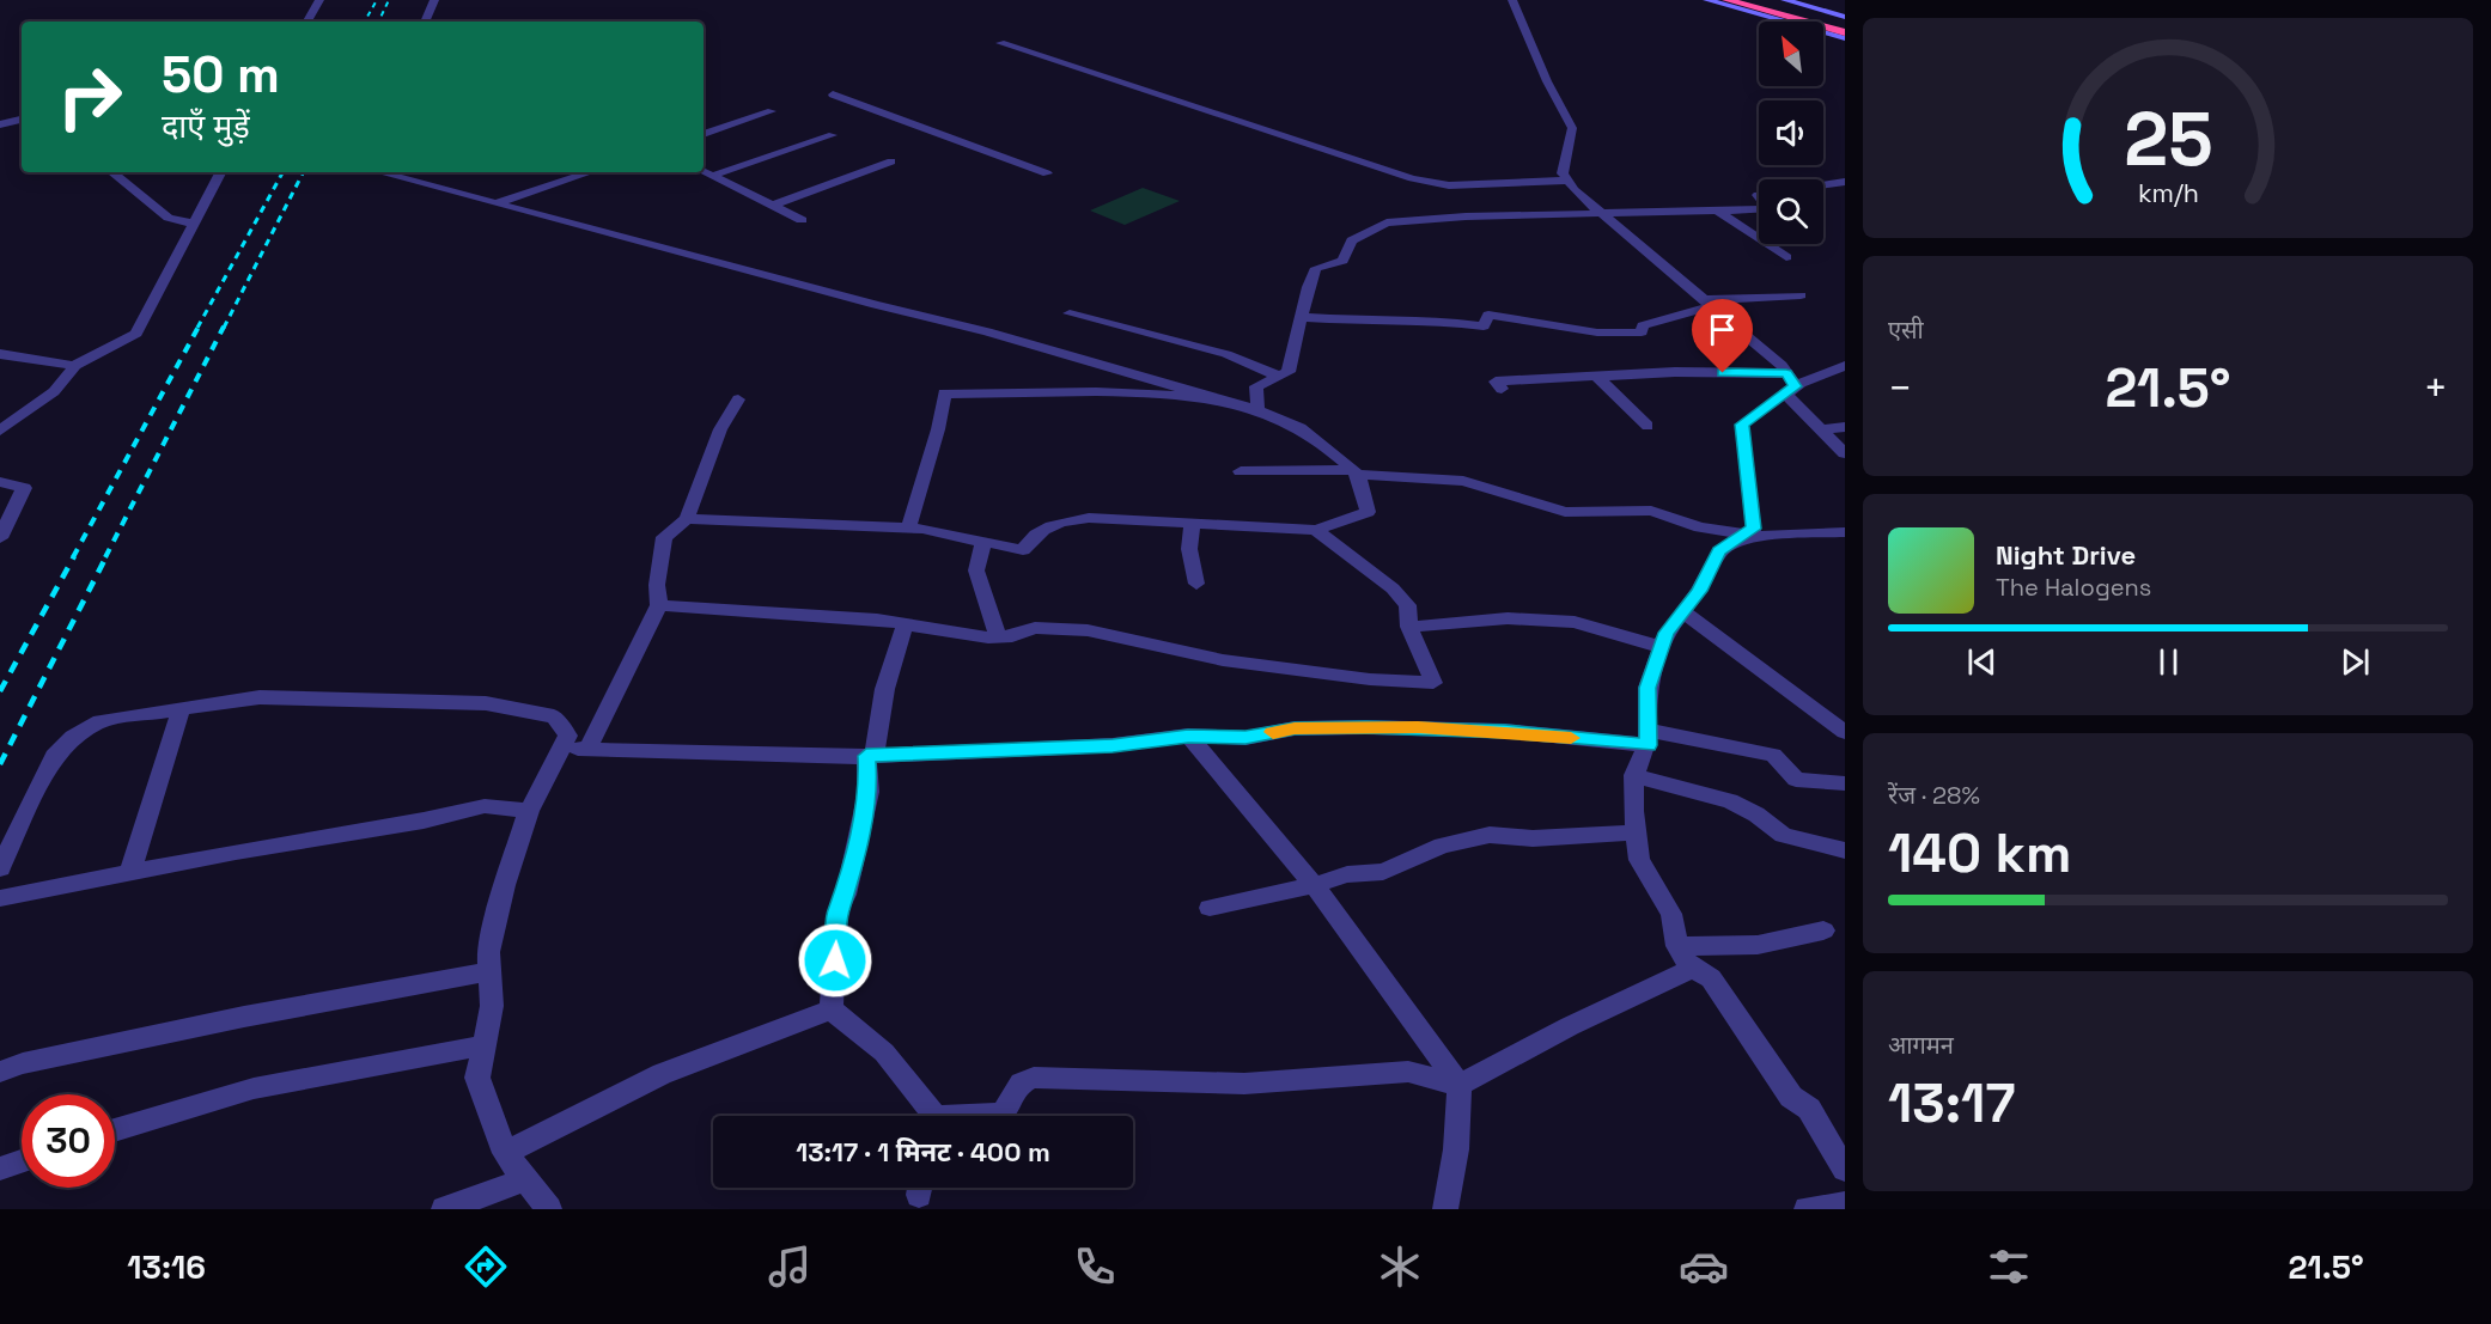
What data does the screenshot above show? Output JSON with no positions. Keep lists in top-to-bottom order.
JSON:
{
  "north": "top left",
  "page": {
    "turn": ["50 m", "दाएँ मुड़ें"],
    "tile": [
      "एसी",
      ["रेंज · 28%", "140 km"],
      ["आगमन", "13:17"]
    ],
    "heat": ["−", "21.5°", "+"],
    "song": ["Night Drive", "The Halogens"],
    "limit": "30",
    "trip": "13:17 · 1 मिनट · 400 m",
    "tabs": ["13:16", "21.5°"],
    "gauge": ["25", "km/h"]
  }
}
